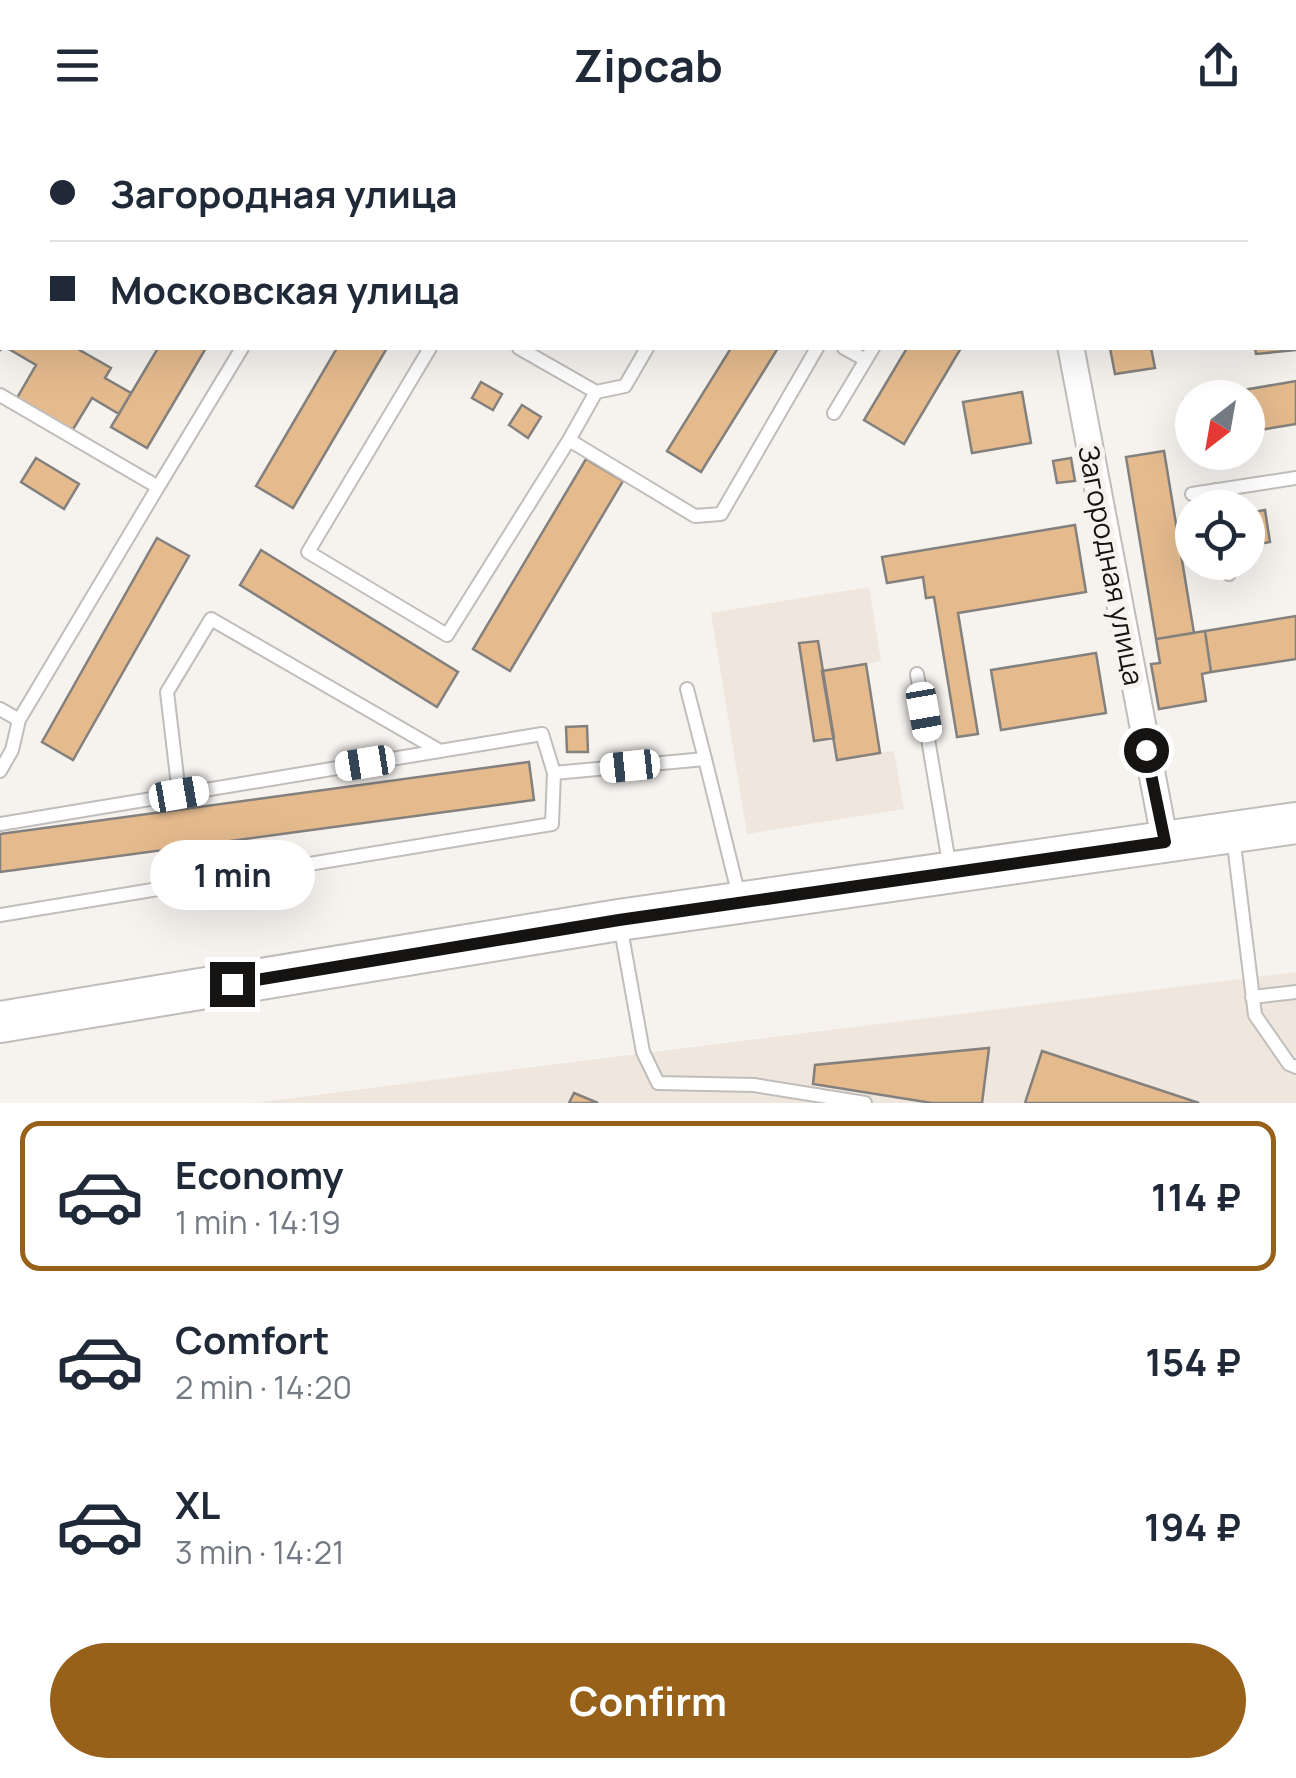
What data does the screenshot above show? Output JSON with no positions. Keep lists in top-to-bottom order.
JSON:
{
  "streets": {
    "street": ["Загородная улица"]
  },
  "north": "bottom left",
  "page": {
    "header": "Zipcab",
    "banner": ["Загородная улица", "Московская улица"],
    "bubble": "1 min",
    "list": [
      {
        "name": "Economy",
        "note": "1 min · 14:19",
        "value": "114 ₽"
      },
      {
        "name": "Comfort",
        "note": "2 min · 14:20",
        "value": "154 ₽"
      },
      {
        "name": "XL",
        "note": "3 min · 14:21",
        "value": "194 ₽"
      }
    ],
    "buttons": "Confirm"
  }
}
